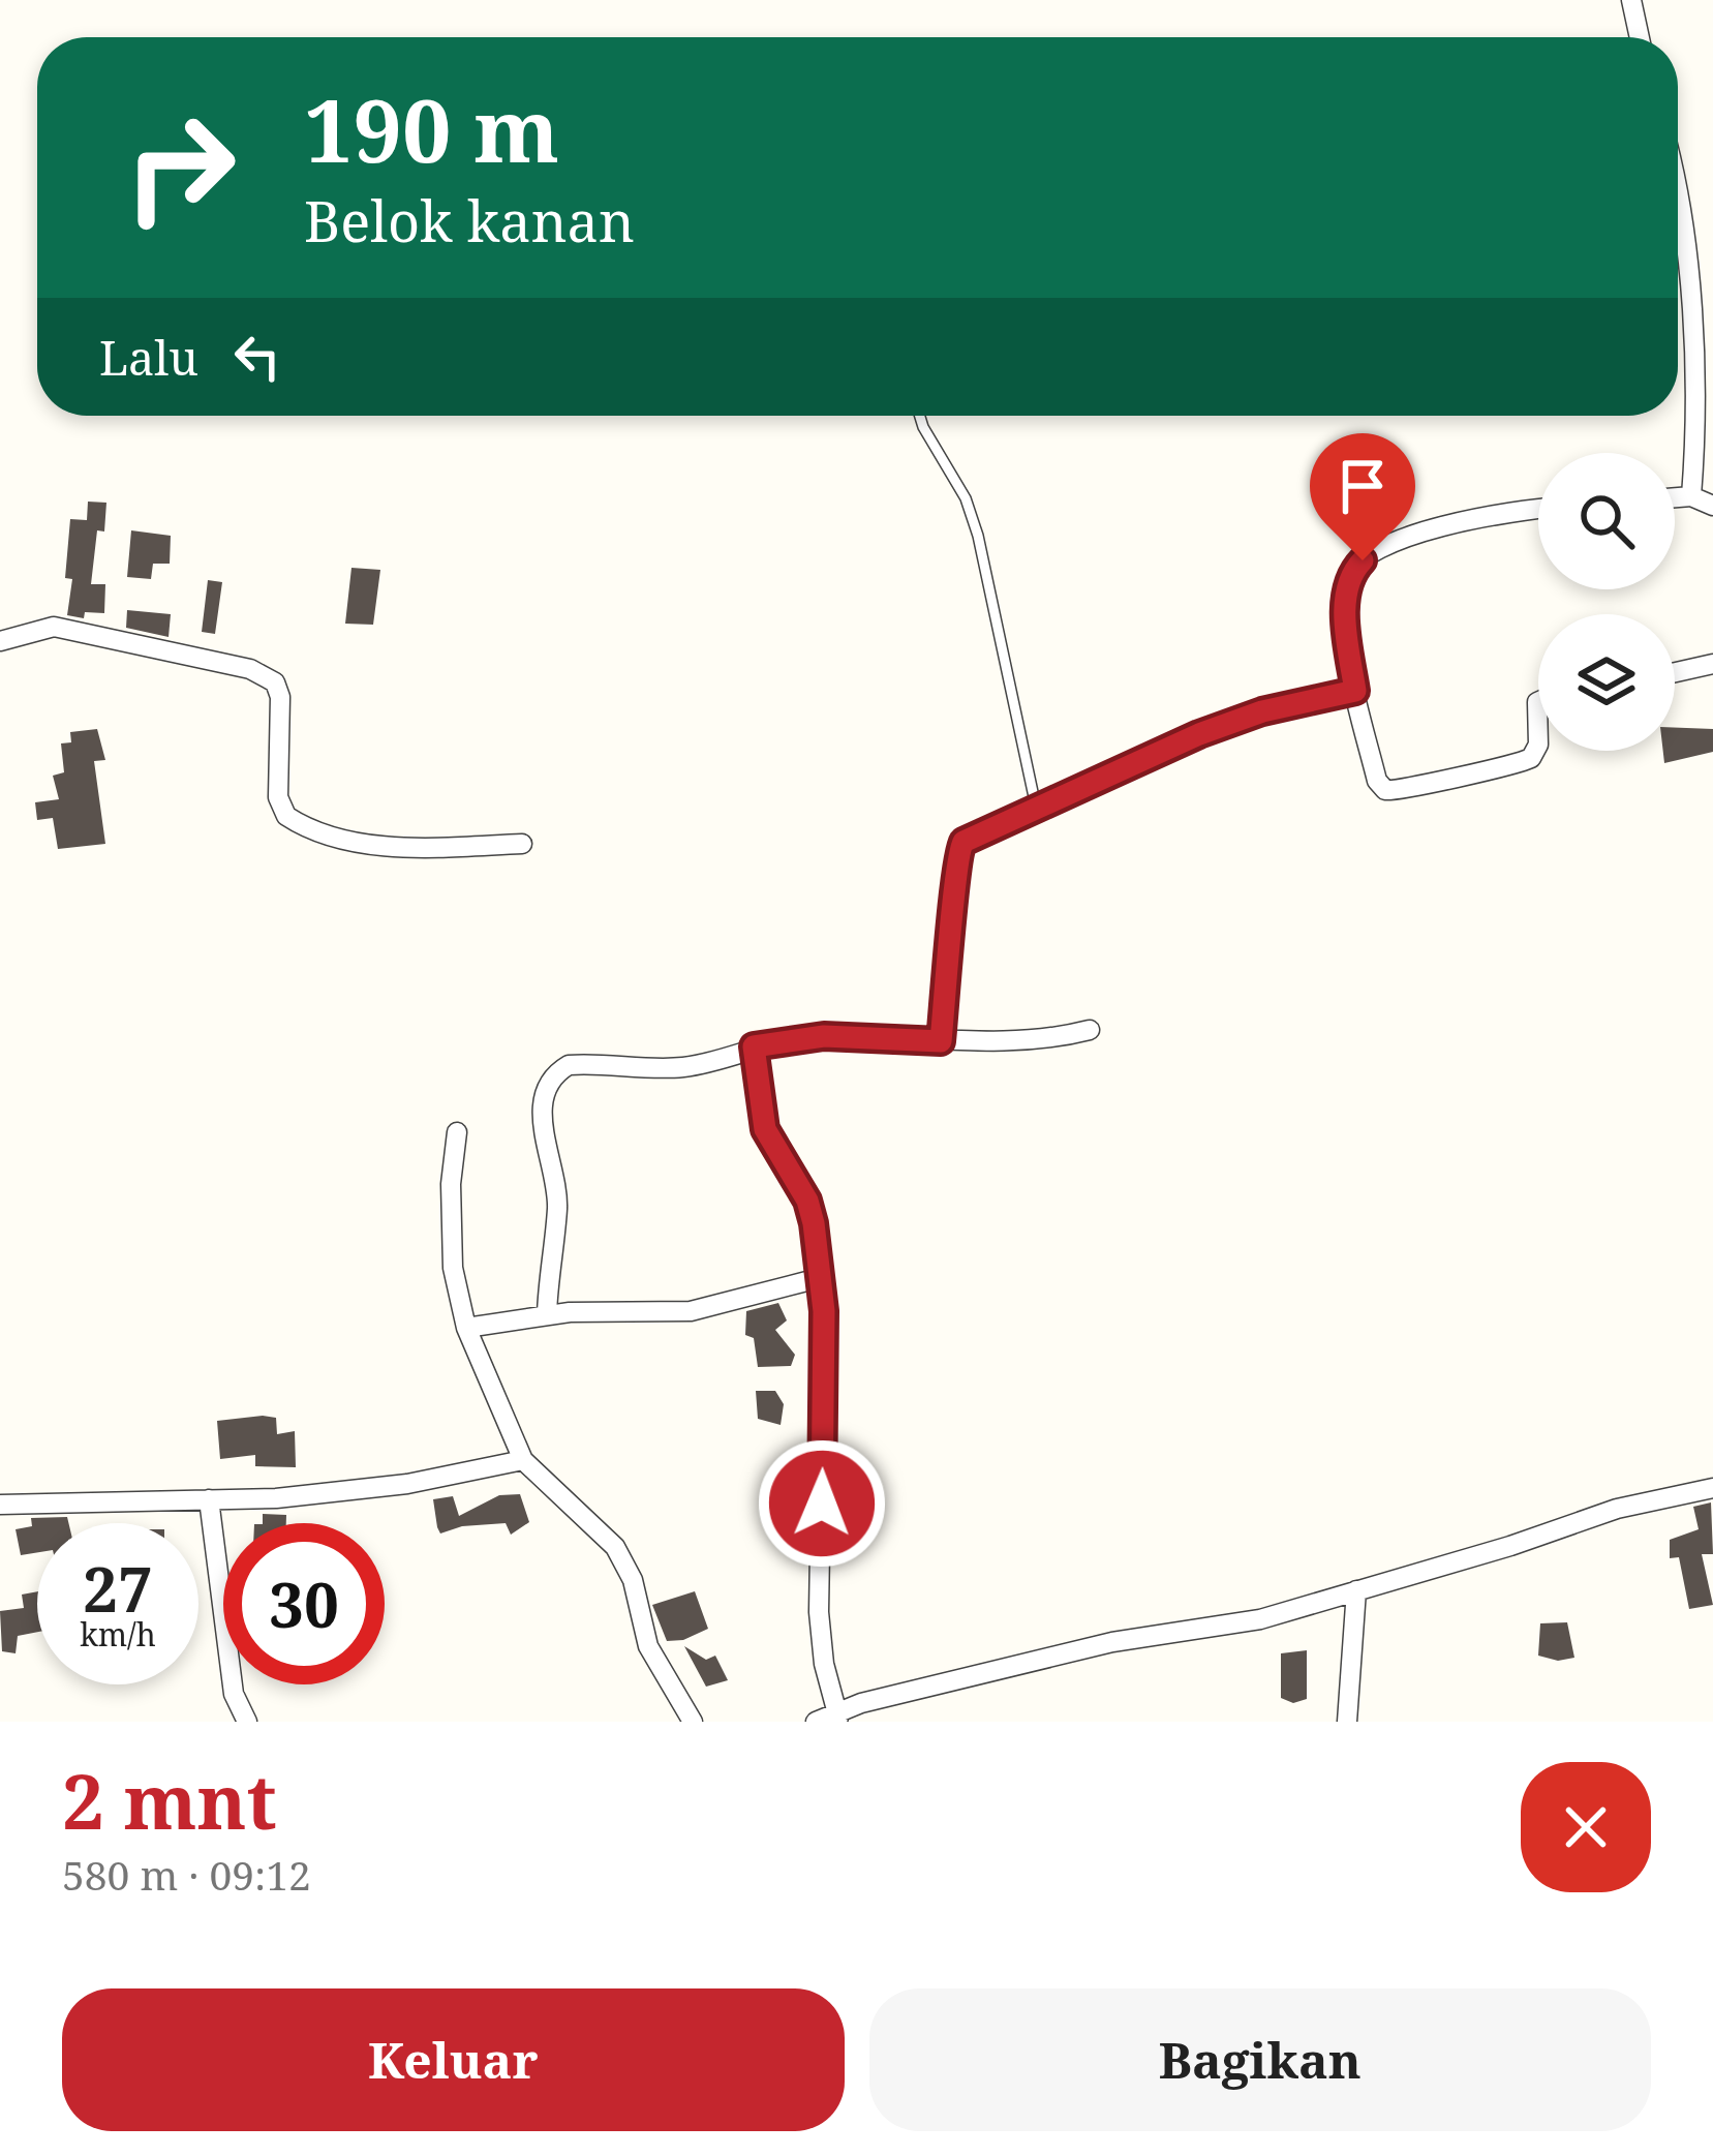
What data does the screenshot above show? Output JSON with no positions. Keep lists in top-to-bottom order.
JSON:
{
  "page": {
    "turn": ["190 m", "Belok kanan"],
    "then": "Lalu",
    "speed": "27 km/h",
    "limit": "30",
    "heading": ["2 mnt", "580 m · 09:12"],
    "buttons": ["Keluar", "Bagikan"]
  }
}
